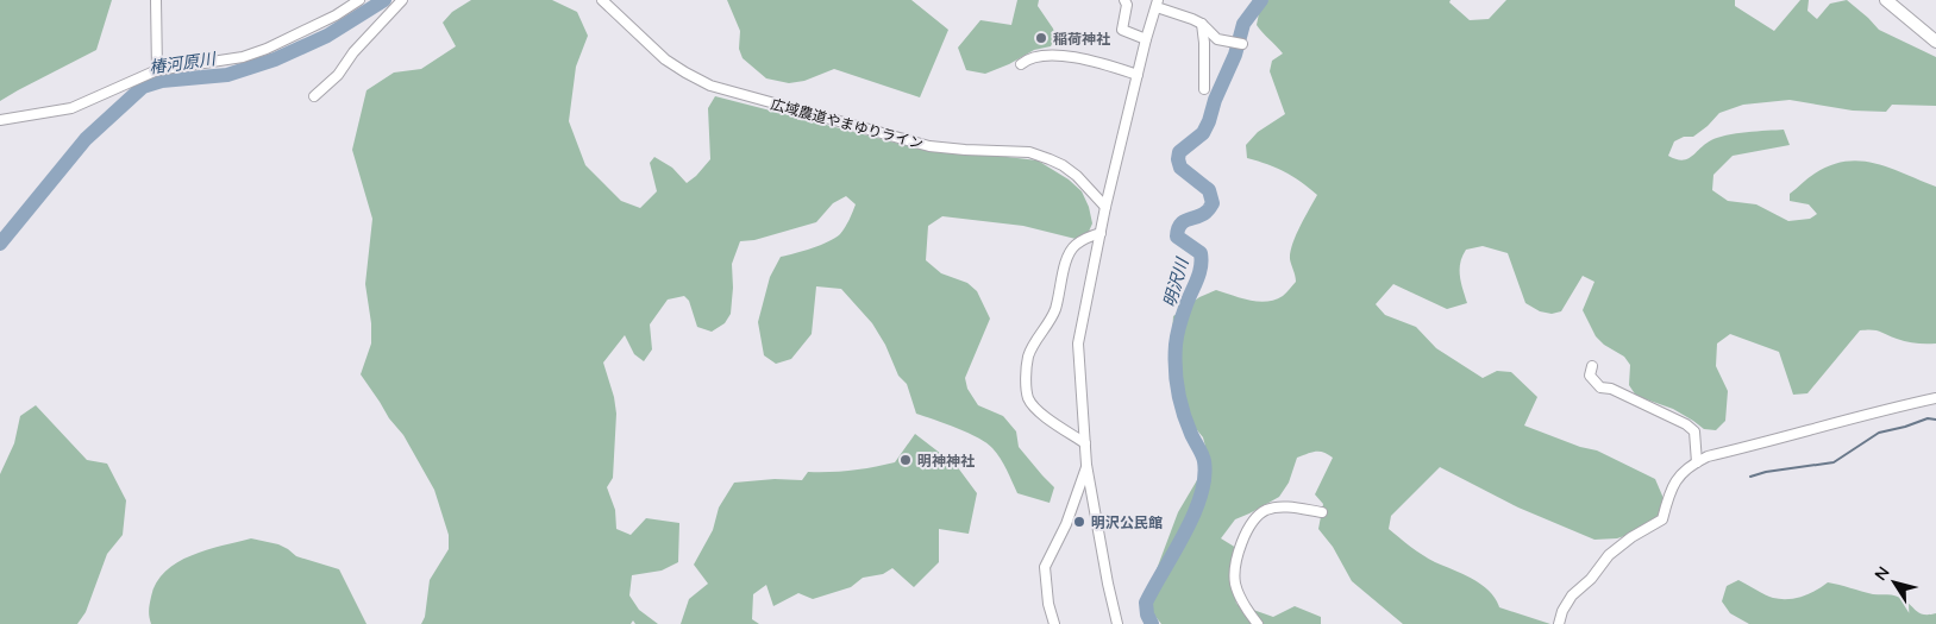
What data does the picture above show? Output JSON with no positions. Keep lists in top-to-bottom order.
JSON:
{
  "streets": {
    "street": ["広域農道やまゆりライン"]
  },
  "water": ["椿河原川", "明沢川"],
  "places": ["稲荷神社", "明神神社", "明沢公民館"],
  "north": "top left"
}
